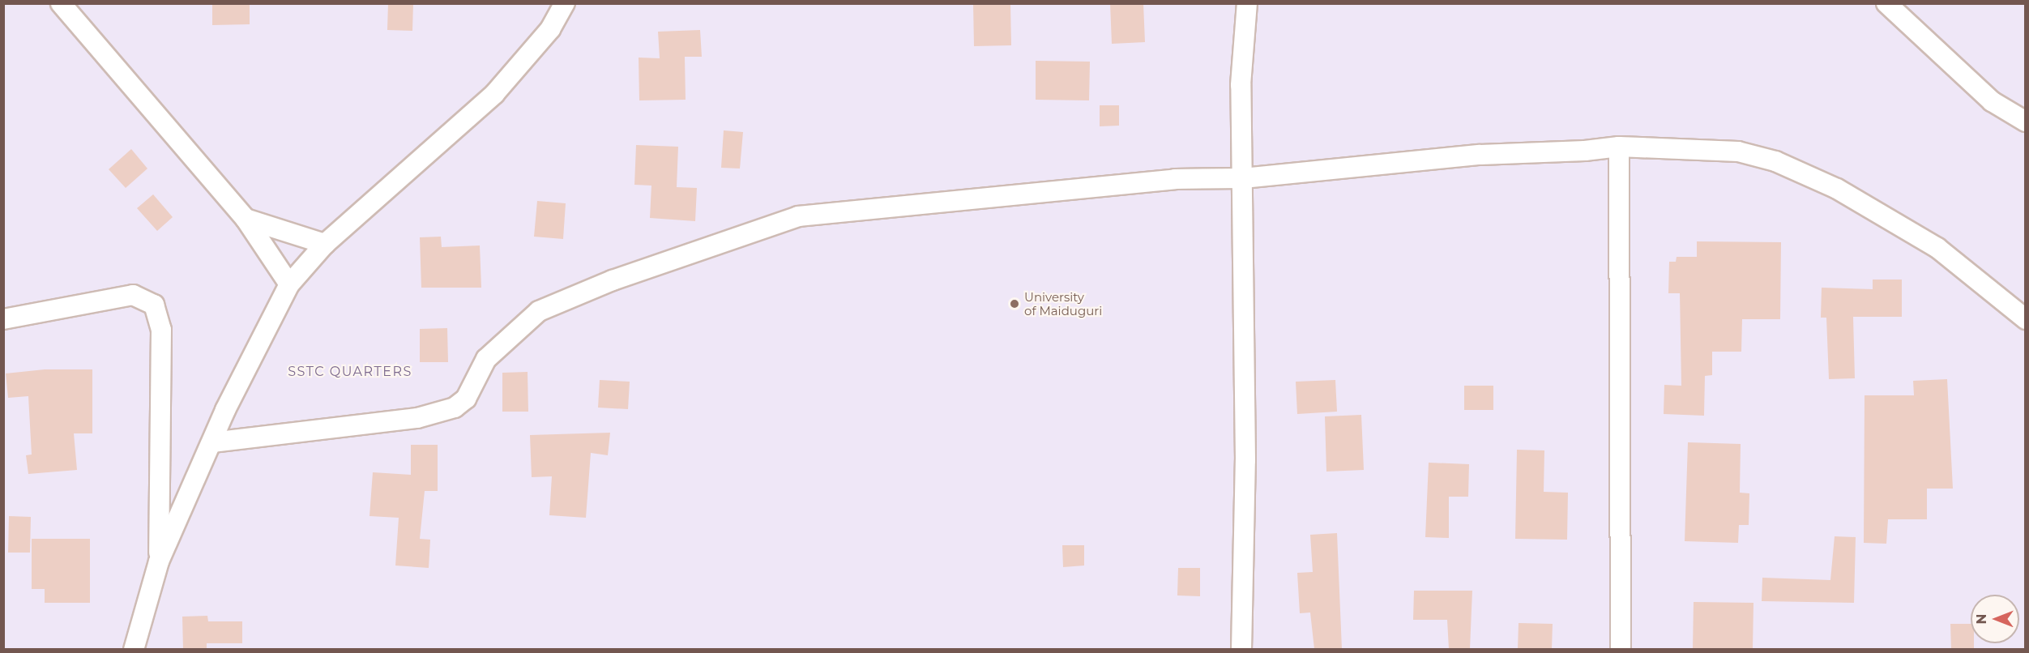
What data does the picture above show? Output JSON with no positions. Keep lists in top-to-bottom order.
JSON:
{
  "districts": ["SSTC QUARTERS"],
  "places": ["University of Maiduguri"],
  "north": "left"
}
